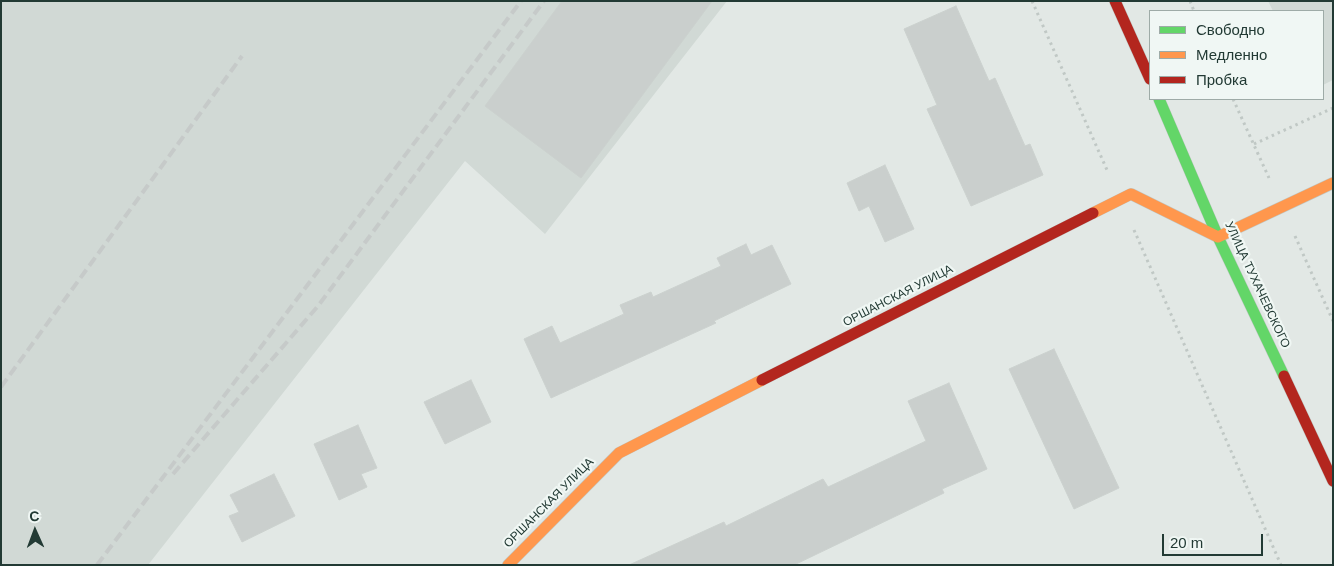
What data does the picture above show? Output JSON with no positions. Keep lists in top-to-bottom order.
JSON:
{
  "streets": {
    "street": ["УЛИЦА ТУХАЧЕВСКОГО", "ОРШАНСКАЯ УЛИЦА"]
  },
  "crossings": [
    ["УЛИЦА ТУХАЧЕВСКОГО", "ОРШАНСКАЯ УЛИЦА"]
  ],
  "legend": ["Свободно", "Медленно", "Пробка"],
  "scale_bar": "20 m",
  "north": "top"
}
